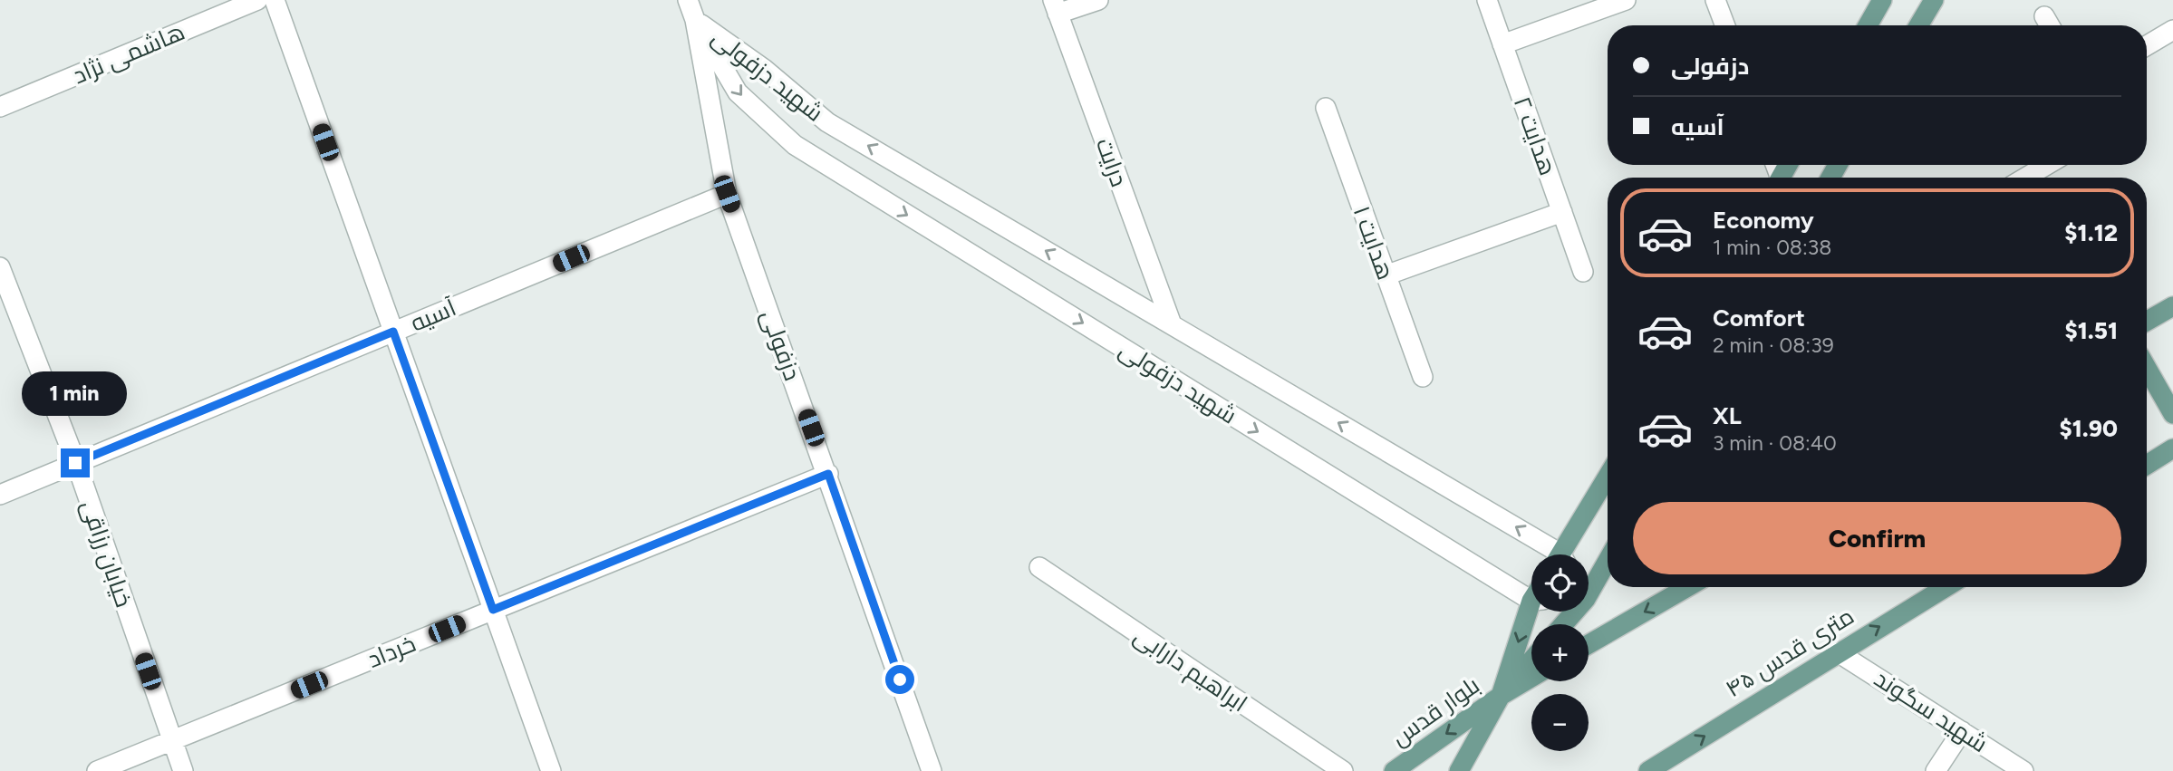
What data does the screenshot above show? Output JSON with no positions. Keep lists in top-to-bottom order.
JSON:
{
  "streets": {
    "main road": ["۴۵ متری قدس", "بلوار قدس"],
    "street": [
      "هاشمی نژاد",
      "شهید دزفولی",
      "هدایت ۲",
      "درایت",
      "هدایت ۱",
      "آسیه",
      "دزفولی",
      "خیابان رزاقی",
      "خرداد",
      "ابراهیم دارابی",
      "شهید سگوند"
    ]
  },
  "crossings": [
    ["شهید دزفولی", "درایت"],
    ["شهید دزفولی", "دزفولی"],
    ["آسیه", "دزفولی"],
    ["آسیه", "خیابان رزاقی"],
    ["دزفولی", "خرداد"],
    ["خیابان رزاقی", "خرداد"],
    ["۴۵ متری قدس", "شهید سگوند"]
  ],
  "one_way": ["بلوار قدس"],
  "page": {
    "banner": ["دزفولی", "آسیه"],
    "list": [
      {
        "name": "Economy",
        "note": "1 min · 08:38",
        "value": "$1.12"
      },
      {
        "name": "Comfort",
        "note": "2 min · 08:39",
        "value": "$1.51"
      },
      {
        "name": "XL",
        "note": "3 min · 08:40",
        "value": "$1.90"
      }
    ],
    "bubble": "1 min",
    "buttons": "Confirm",
    "map_buttons": ["+", "−"]
  }
}
